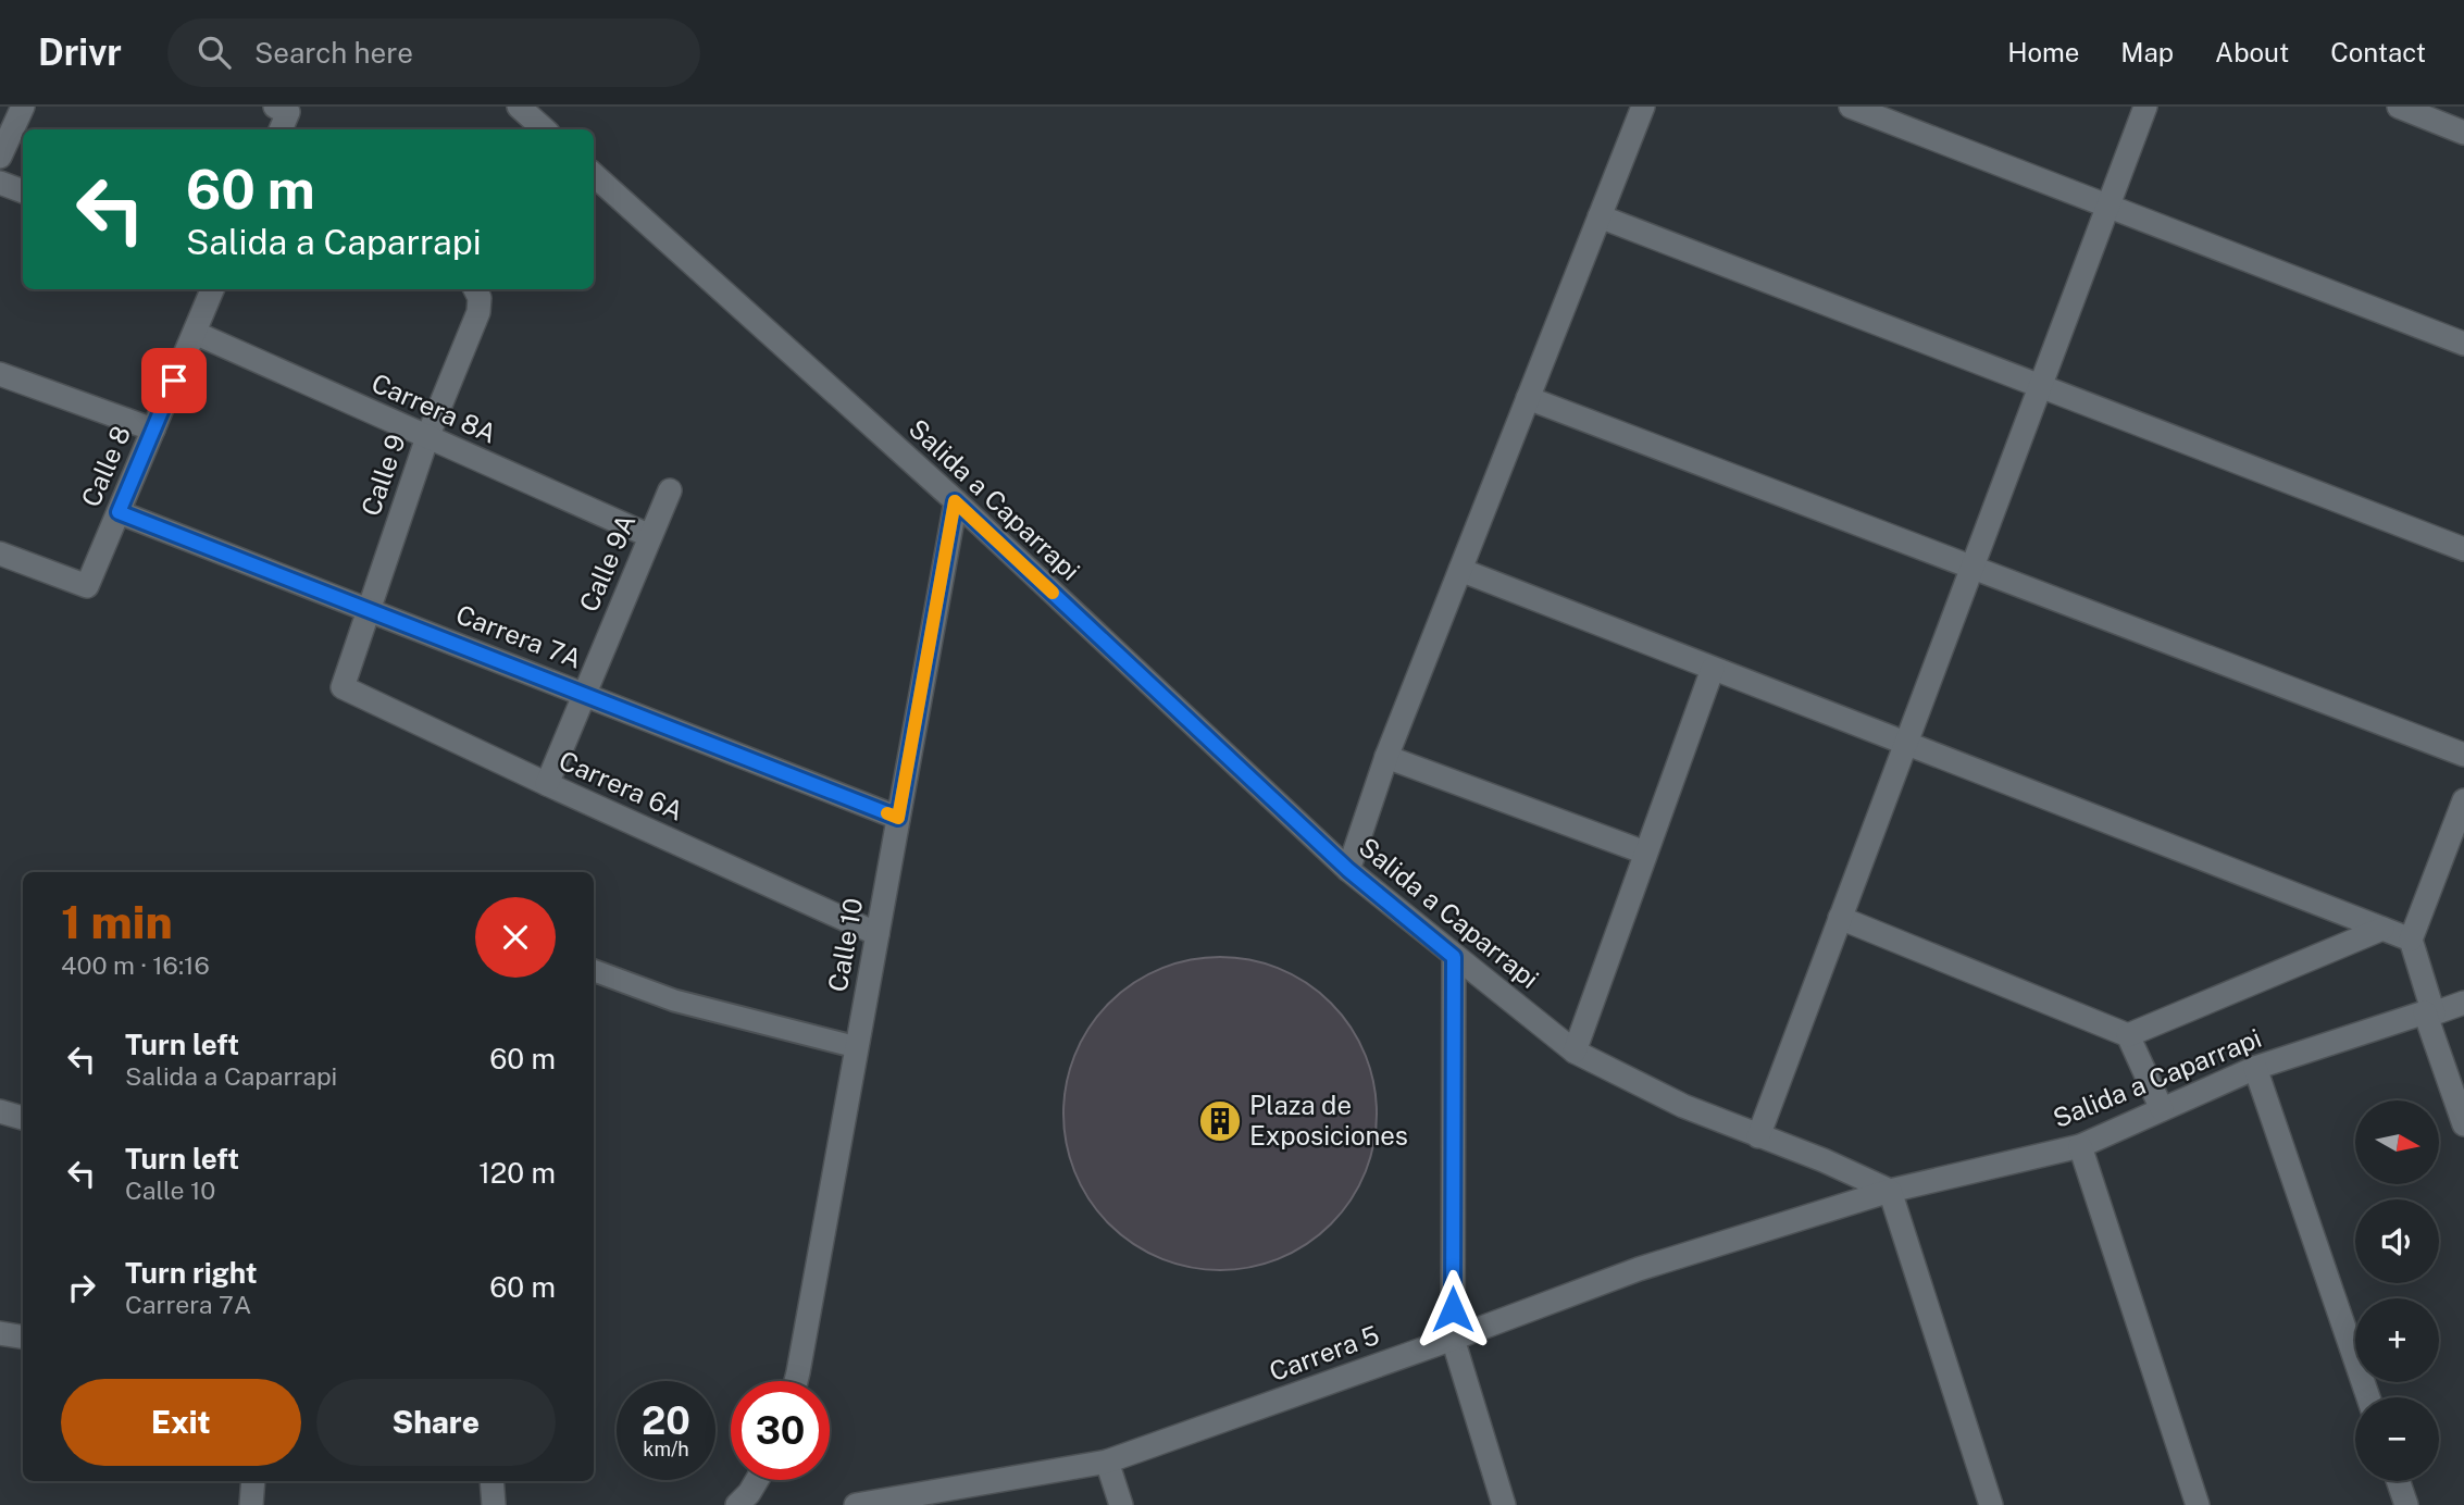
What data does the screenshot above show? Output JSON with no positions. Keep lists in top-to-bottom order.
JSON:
{
  "streets": {
    "street": [
      "Carrera 8A",
      "Calle 8",
      "Calle 9",
      "Salida a Caparrapi",
      "Calle 9A",
      "Carrera 7A",
      "Carrera 6A",
      "Calle 10",
      "Carrera 5"
    ]
  },
  "crossings": [
    ["Carrera 8A", "Calle 8"],
    ["Carrera 8A", "Calle 9"],
    ["Carrera 8A", "Calle 9A"],
    ["Calle 8", "Carrera 7A"],
    ["Calle 9", "Carrera 7A"],
    ["Calle 9", "Carrera 6A"],
    ["Salida a Caparrapi", "Calle 10"],
    ["Salida a Caparrapi", "Carrera 5"],
    ["Calle 9A", "Carrera 7A"],
    ["Calle 9A", "Carrera 6A"],
    ["Carrera 7A", "Calle 10"],
    ["Carrera 6A", "Calle 10"]
  ],
  "places": {
    "building": ["Plaza de Exposiciones"]
  },
  "north": "right",
  "page": {
    "header": "Drivr",
    "search": "Search here",
    "nav": [
      "Home",
      "Map",
      "About",
      "Contact"
    ],
    "turn": ["60 m", "Salida a Caparrapi"],
    "heading": ["1 min", "400 m · 16:16"],
    "list": [
      {
        "name": "Turn left",
        "note": "Salida a Caparrapi",
        "value": "60 m"
      },
      {
        "name": "Turn left",
        "note": "Calle 10",
        "value": "120 m"
      },
      {
        "name": "Turn right",
        "note": "Carrera 7A",
        "value": "60 m"
      }
    ],
    "map_buttons": ["+", "−"],
    "buttons": ["Exit", "Share"],
    "speed": "20 km/h",
    "limit": "30"
  }
}
